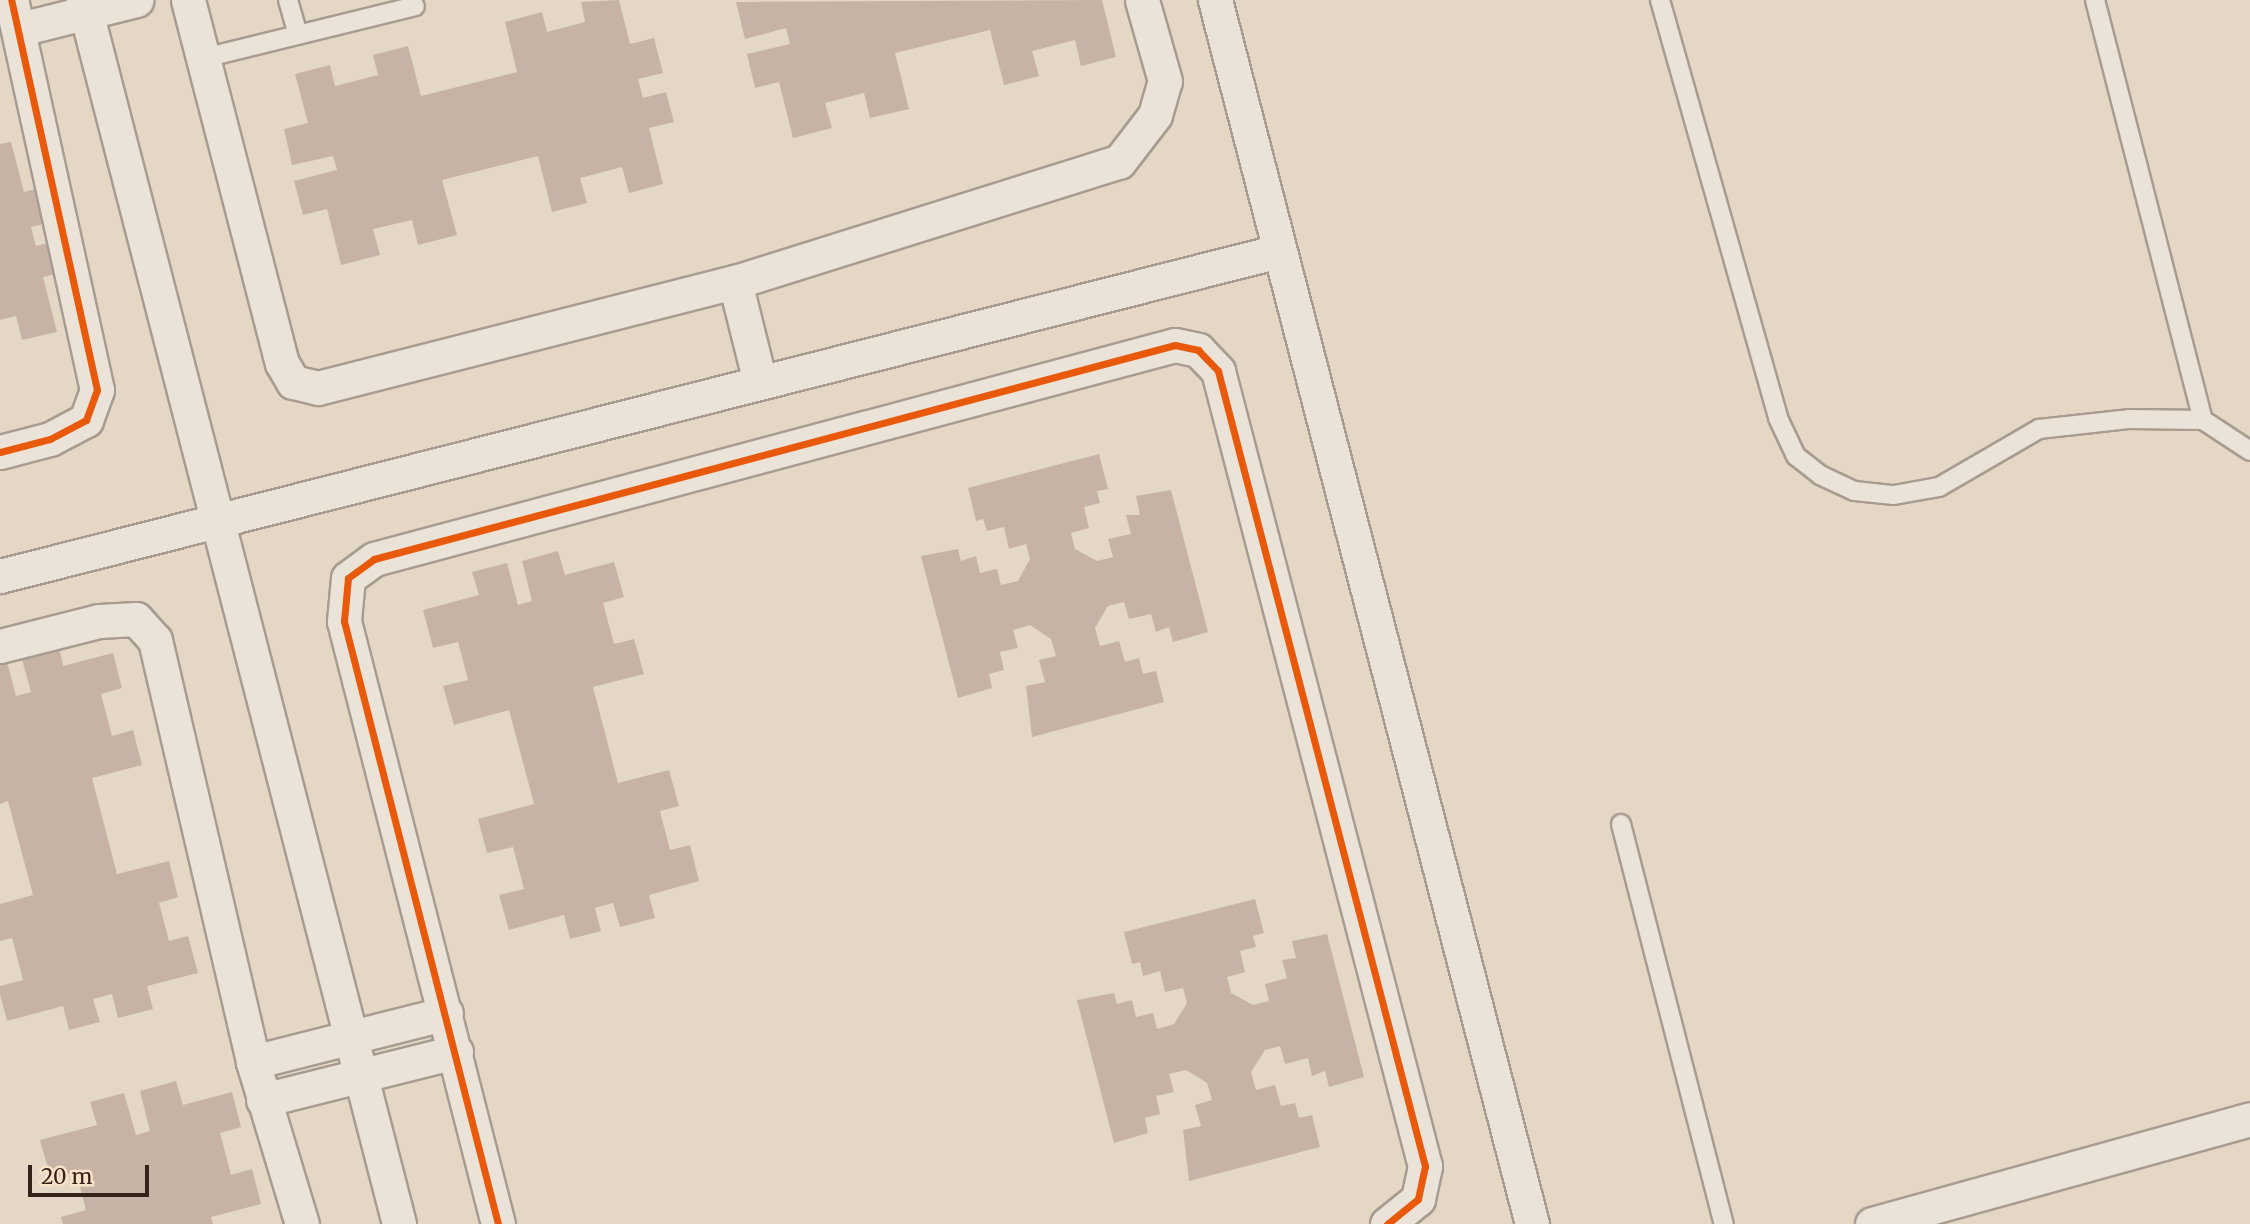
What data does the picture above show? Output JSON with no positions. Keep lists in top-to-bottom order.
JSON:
{
  "scale_bar": "20 m"
}
